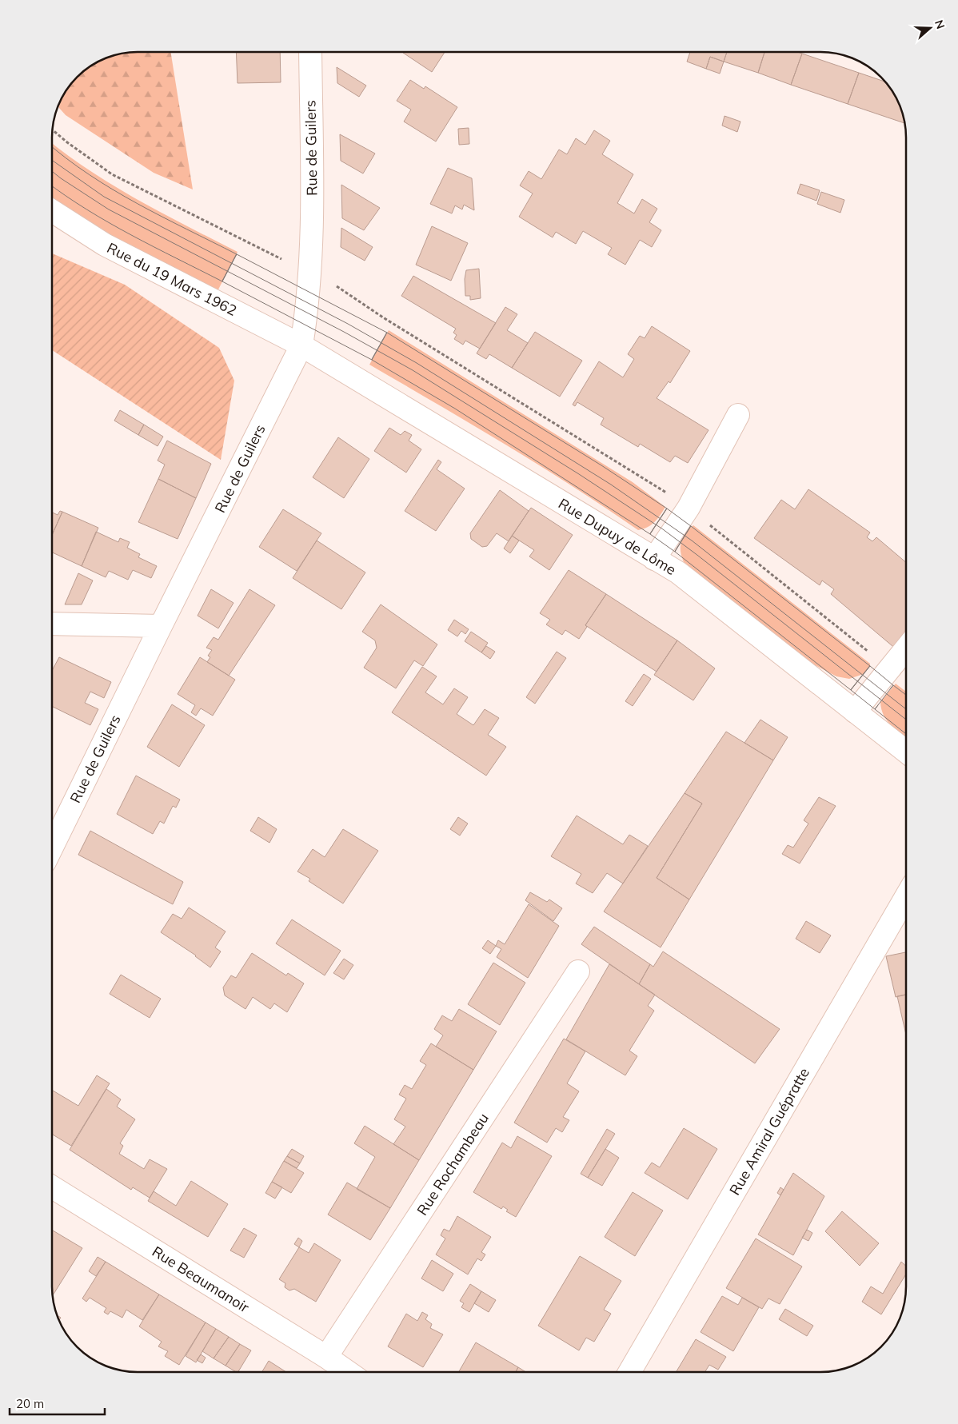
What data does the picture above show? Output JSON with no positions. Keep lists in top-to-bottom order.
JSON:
{
  "streets": {
    "street": [
      "Rue de Guilers",
      "Rue du 19 Mars 1962",
      "Rue Dupuy de Lôme",
      "Rue Amiral Guépratte",
      "Rue Rochambeau",
      "Rue Beaumanoir"
    ]
  },
  "crossings": [
    ["Rue de Guilers", "Rue du 19 Mars 1962"],
    ["Rue de Guilers", "Rue Dupuy de Lôme"],
    ["Rue du 19 Mars 1962", "Rue Dupuy de Lôme"],
    ["Rue Rochambeau", "Rue Beaumanoir"]
  ],
  "scale_bar": "20 m",
  "north": "right"
}
